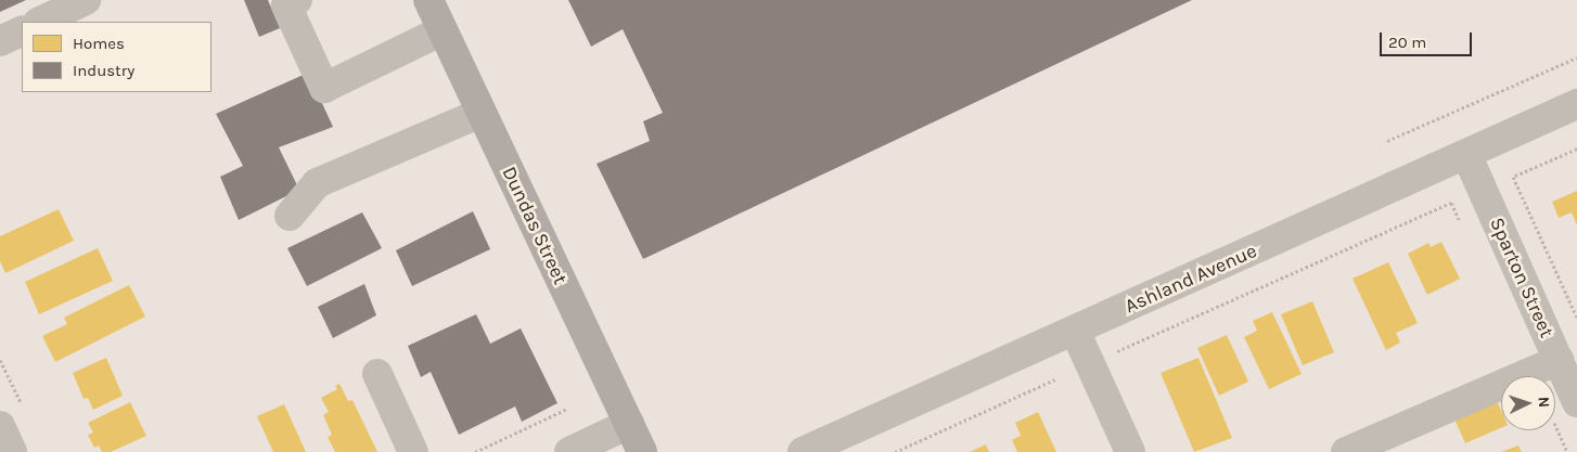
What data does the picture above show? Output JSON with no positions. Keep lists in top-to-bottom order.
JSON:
{
  "streets": {
    "main road": ["Dundas Street"],
    "street": ["Sparton Street", "Ashland Avenue"]
  },
  "crossings": [
    ["Sparton Street", "Ashland Avenue"]
  ],
  "legend": ["Homes", "Industry"],
  "scale_bar": "20 m",
  "north": "right"
}
